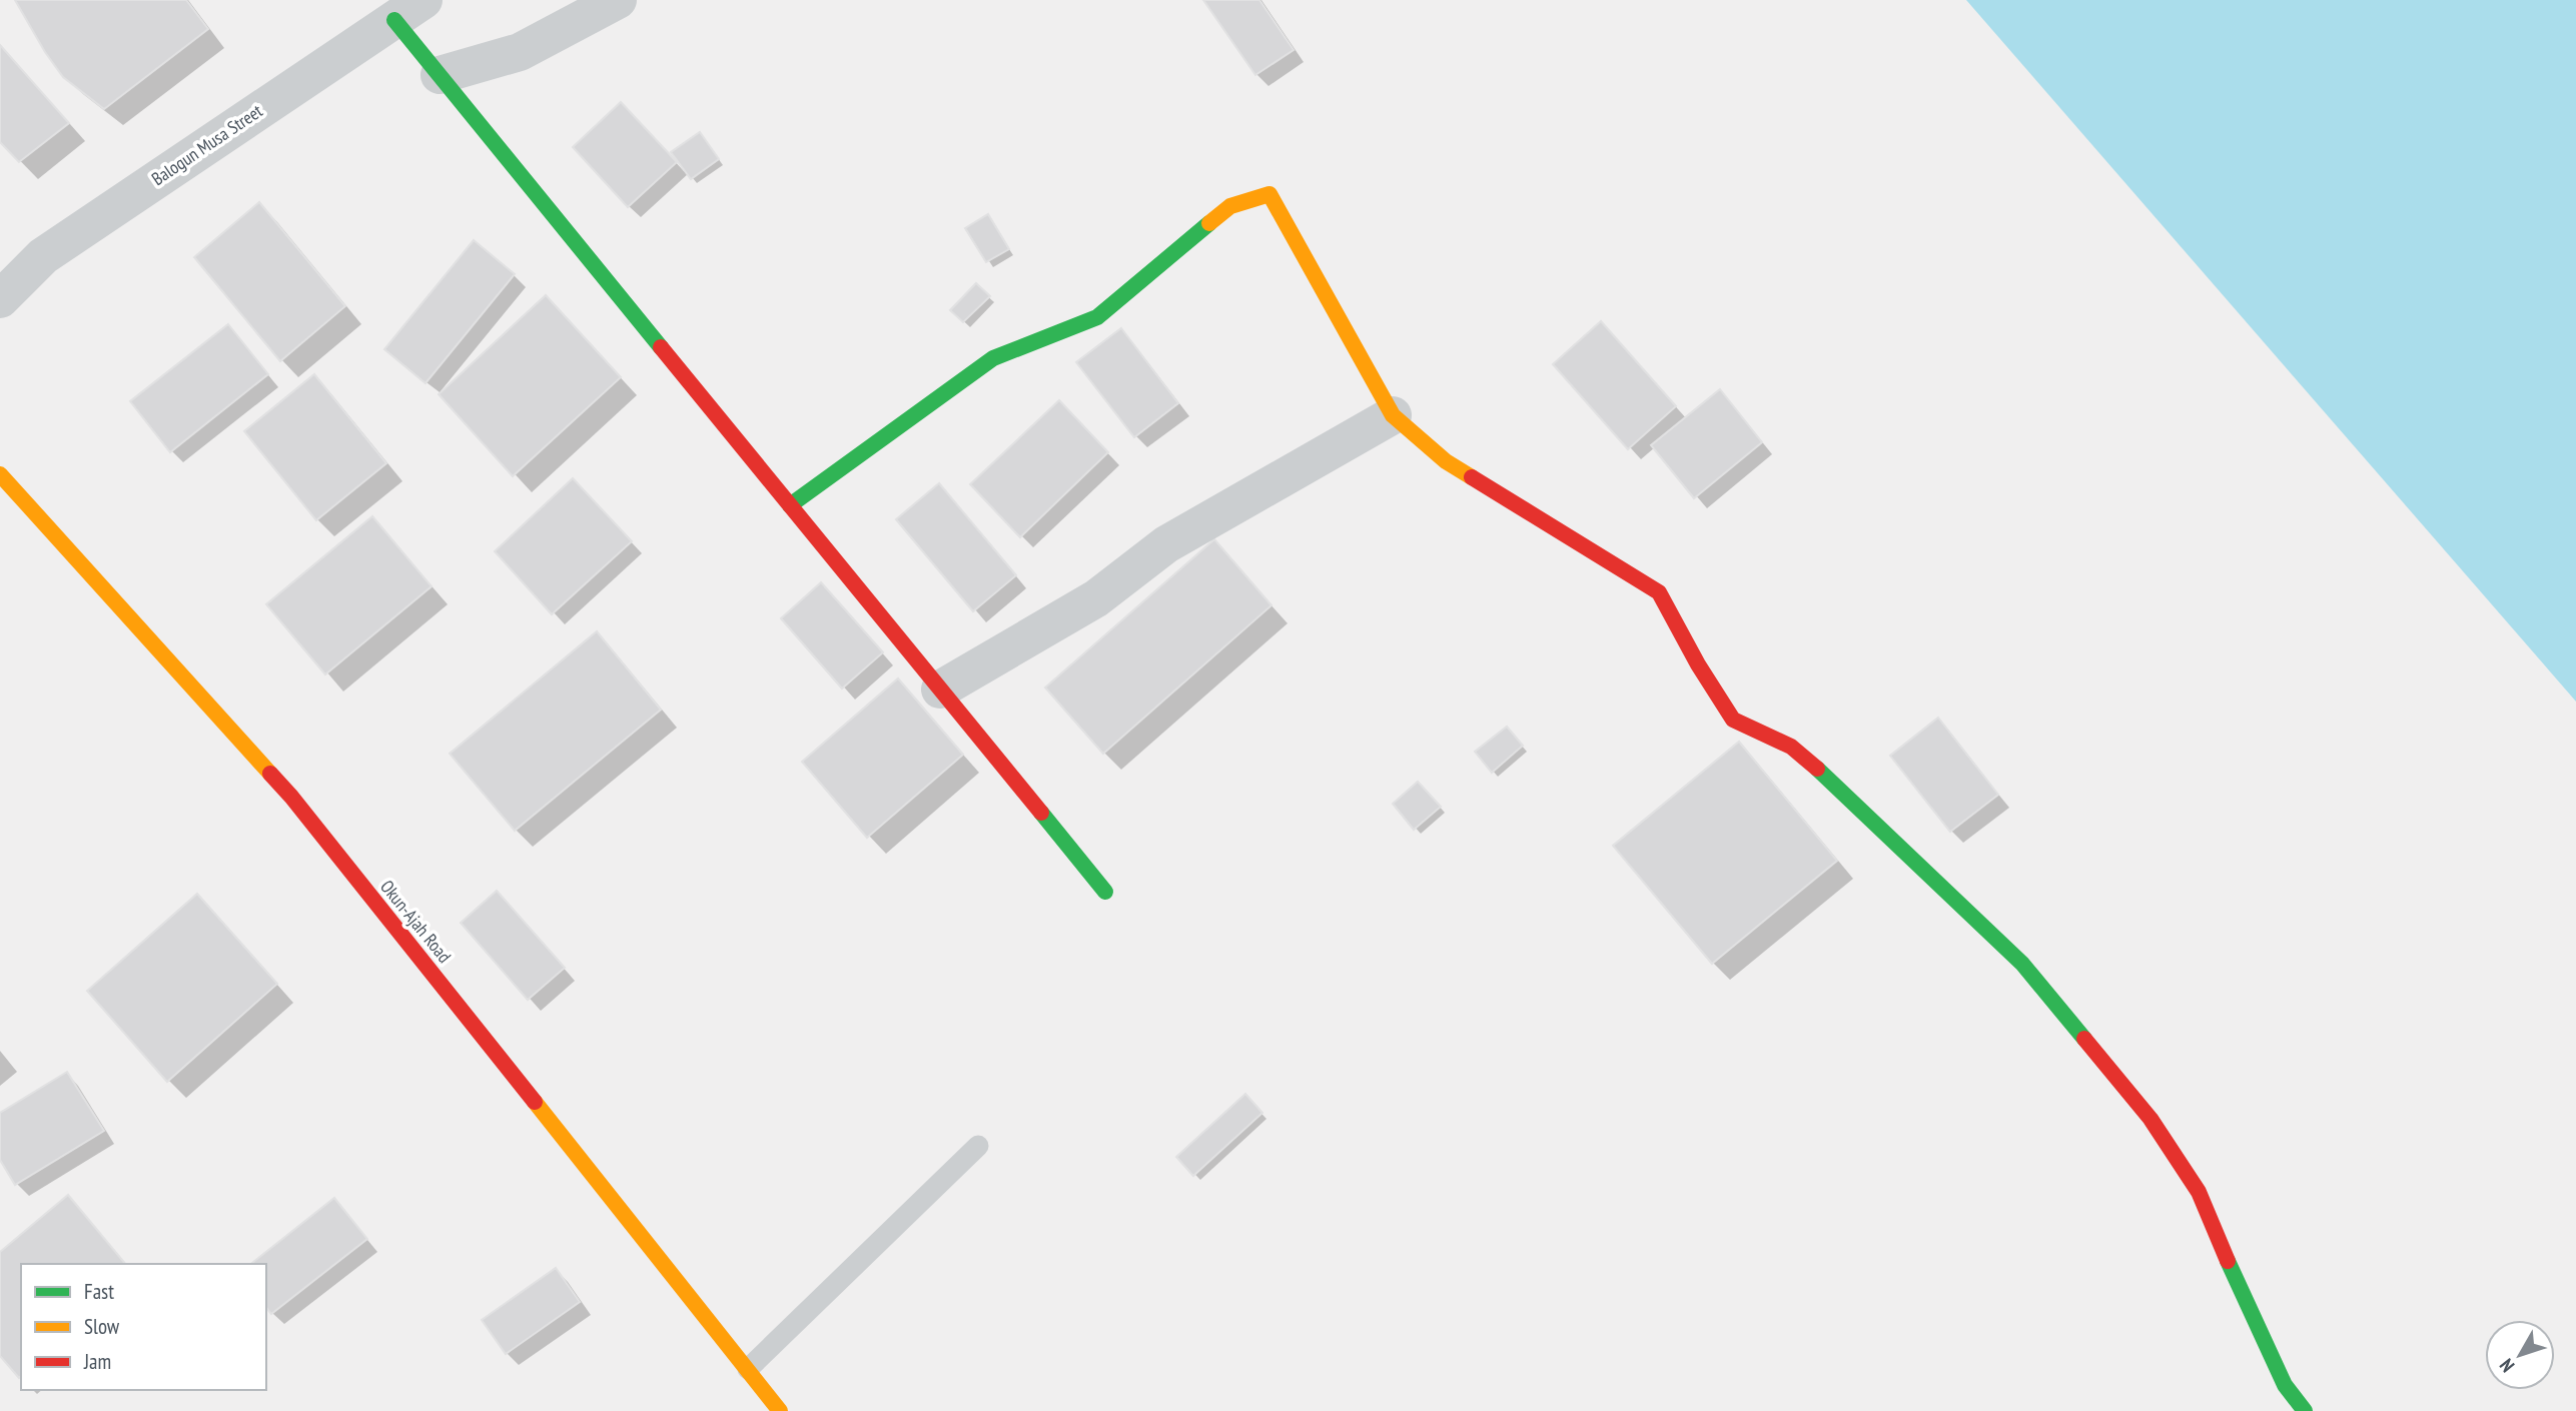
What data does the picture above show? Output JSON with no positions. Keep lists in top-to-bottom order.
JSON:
{
  "streets": {
    "street": ["Balogun Musa Street", "Okun-Ajah Road"]
  },
  "legend": ["Fast", "Slow", "Jam"],
  "north": "bottom left"
}
